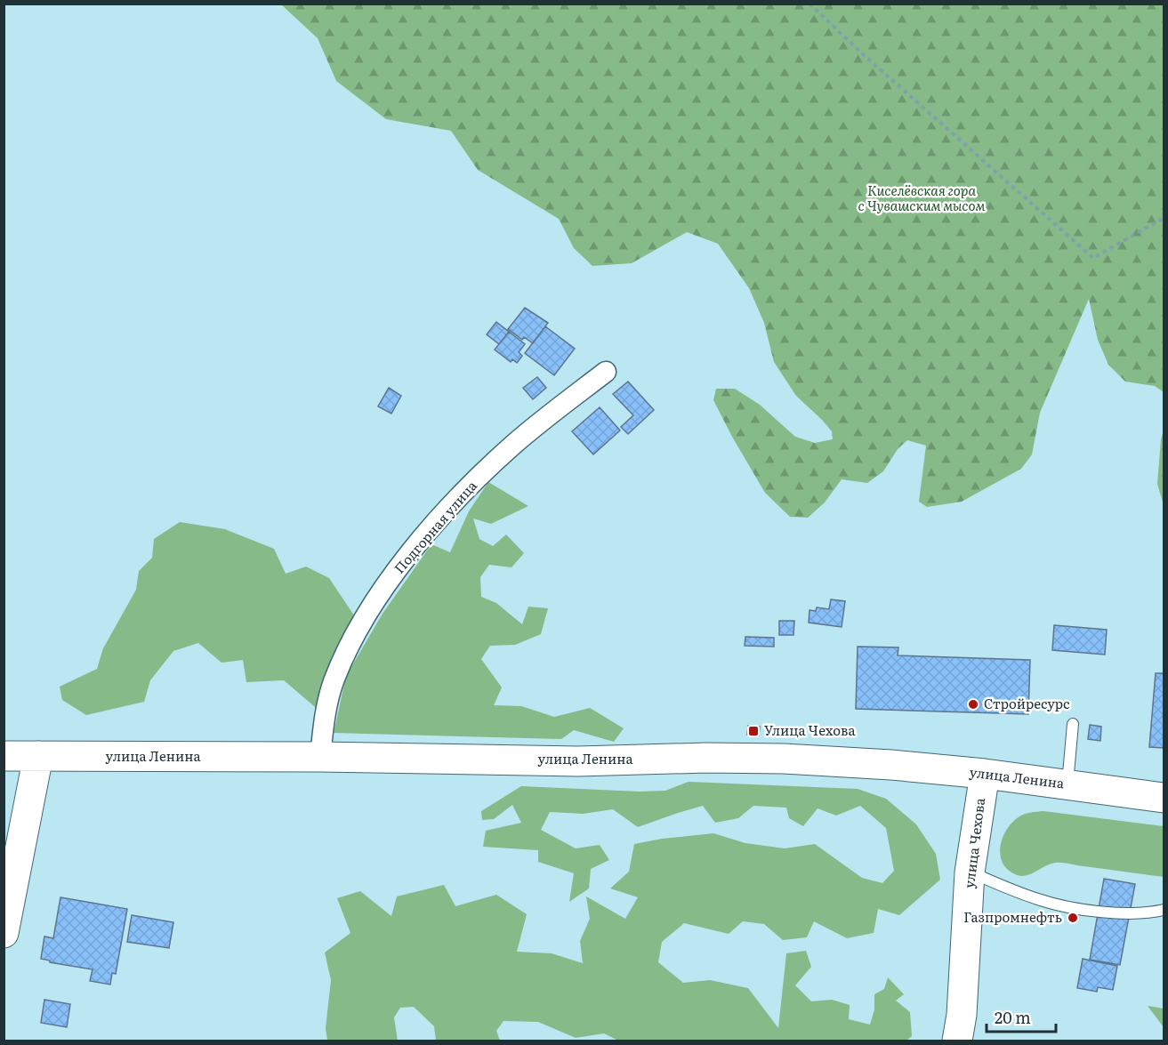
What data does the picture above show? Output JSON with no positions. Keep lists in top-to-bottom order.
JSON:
{
  "streets": {
    "main road": ["улица Ленина", "улица Чехова"],
    "street": ["Подгорная улица"]
  },
  "crossings": [
    ["Подгорная улица", "улица Ленина"],
    ["улица Ленина", "улица Чехова"]
  ],
  "parks": ["Киселёвская гора с Чувашским мысом"],
  "places": {
    "other": ["Стройресурс", "Газпромнефть"],
    "transit": ["Улица Чехова"]
  },
  "scale_bar": "20 m"
}
